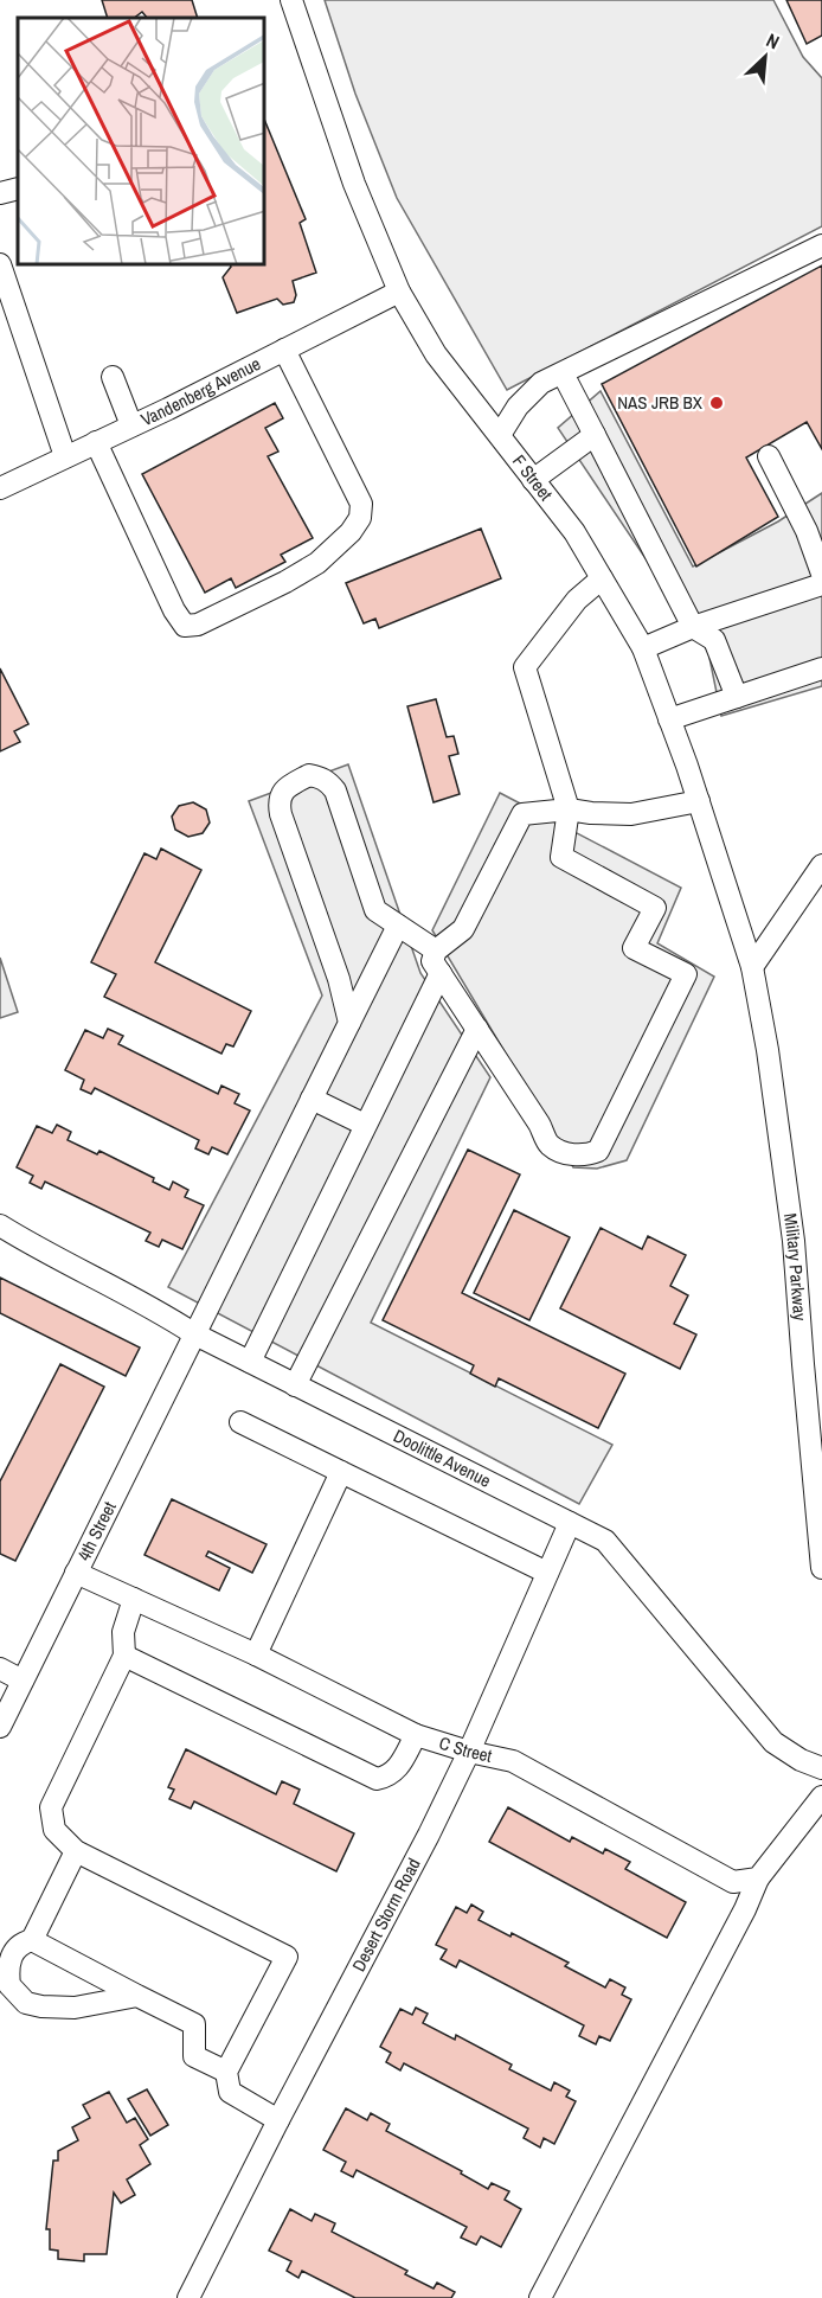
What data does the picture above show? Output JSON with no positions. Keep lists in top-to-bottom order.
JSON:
{
  "streets": {
    "street": [
      "Vandenberg Avenue",
      "F Street",
      "Military Parkway",
      "Doolittle Avenue",
      "4th Street",
      "C Street",
      "Desert Storm Road"
    ]
  },
  "crossings": [
    ["Vandenberg Avenue", "F Street"],
    ["F Street", "Military Parkway"],
    ["Doolittle Avenue", "4th Street"],
    ["Doolittle Avenue", "Desert Storm Road"],
    ["4th Street", "C Street"],
    ["C Street", "Desert Storm Road"]
  ],
  "places": ["NAS JRB BX"],
  "north": "top right"
}
